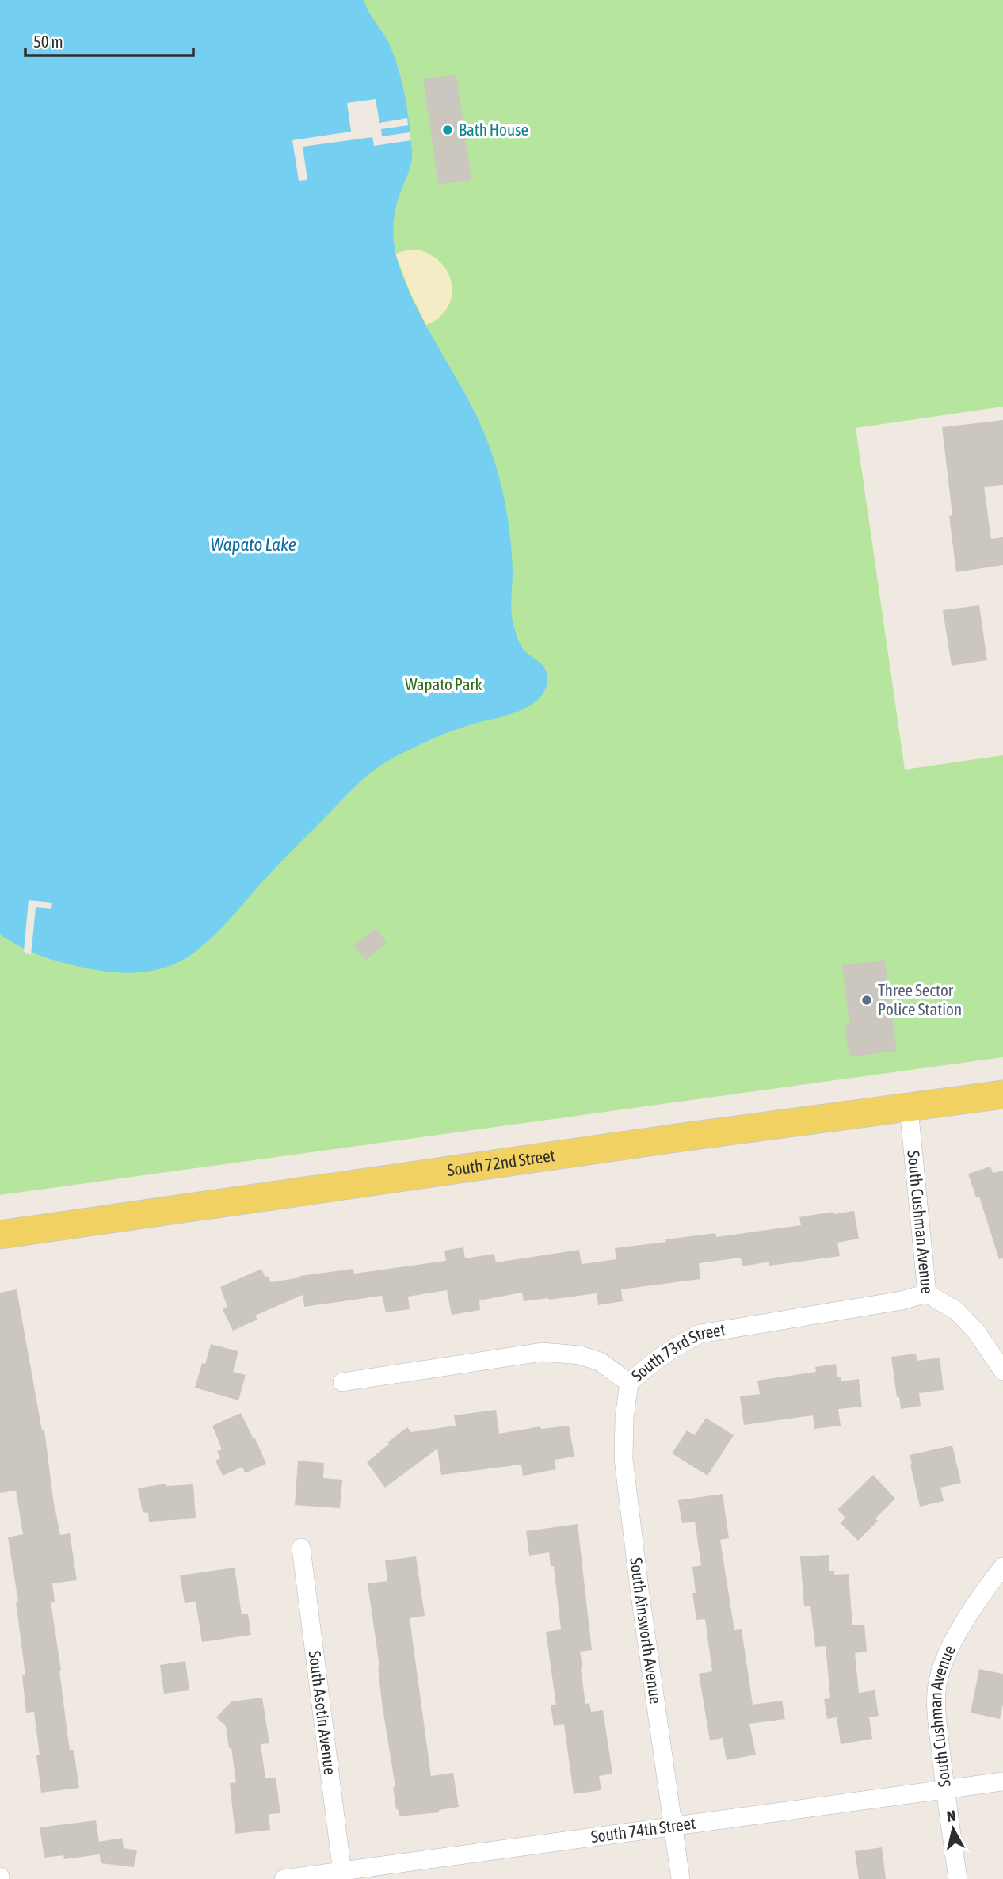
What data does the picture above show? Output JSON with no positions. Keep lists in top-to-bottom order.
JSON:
{
  "streets": {
    "main road": ["South 72nd Street"],
    "street": [
      "South Cushman Avenue",
      "South 73rd Street",
      "South Ainsworth Avenue",
      "South Asotin Avenue",
      "South 74th Street"
    ]
  },
  "crossings": [
    ["South 72nd Street", "South Cushman Avenue"],
    ["South Cushman Avenue", "South 73rd Street"],
    ["South Cushman Avenue", "South 74th Street"],
    ["South 73rd Street", "South Ainsworth Avenue"],
    ["South Ainsworth Avenue", "South 74th Street"],
    ["South Asotin Avenue", "South 74th Street"]
  ],
  "water": ["Wapato Lake"],
  "parks": ["Wapato Park"],
  "places": ["Bath House", "Three Sector Police Station"],
  "scale_bar": "50 m",
  "north": "top"
}
